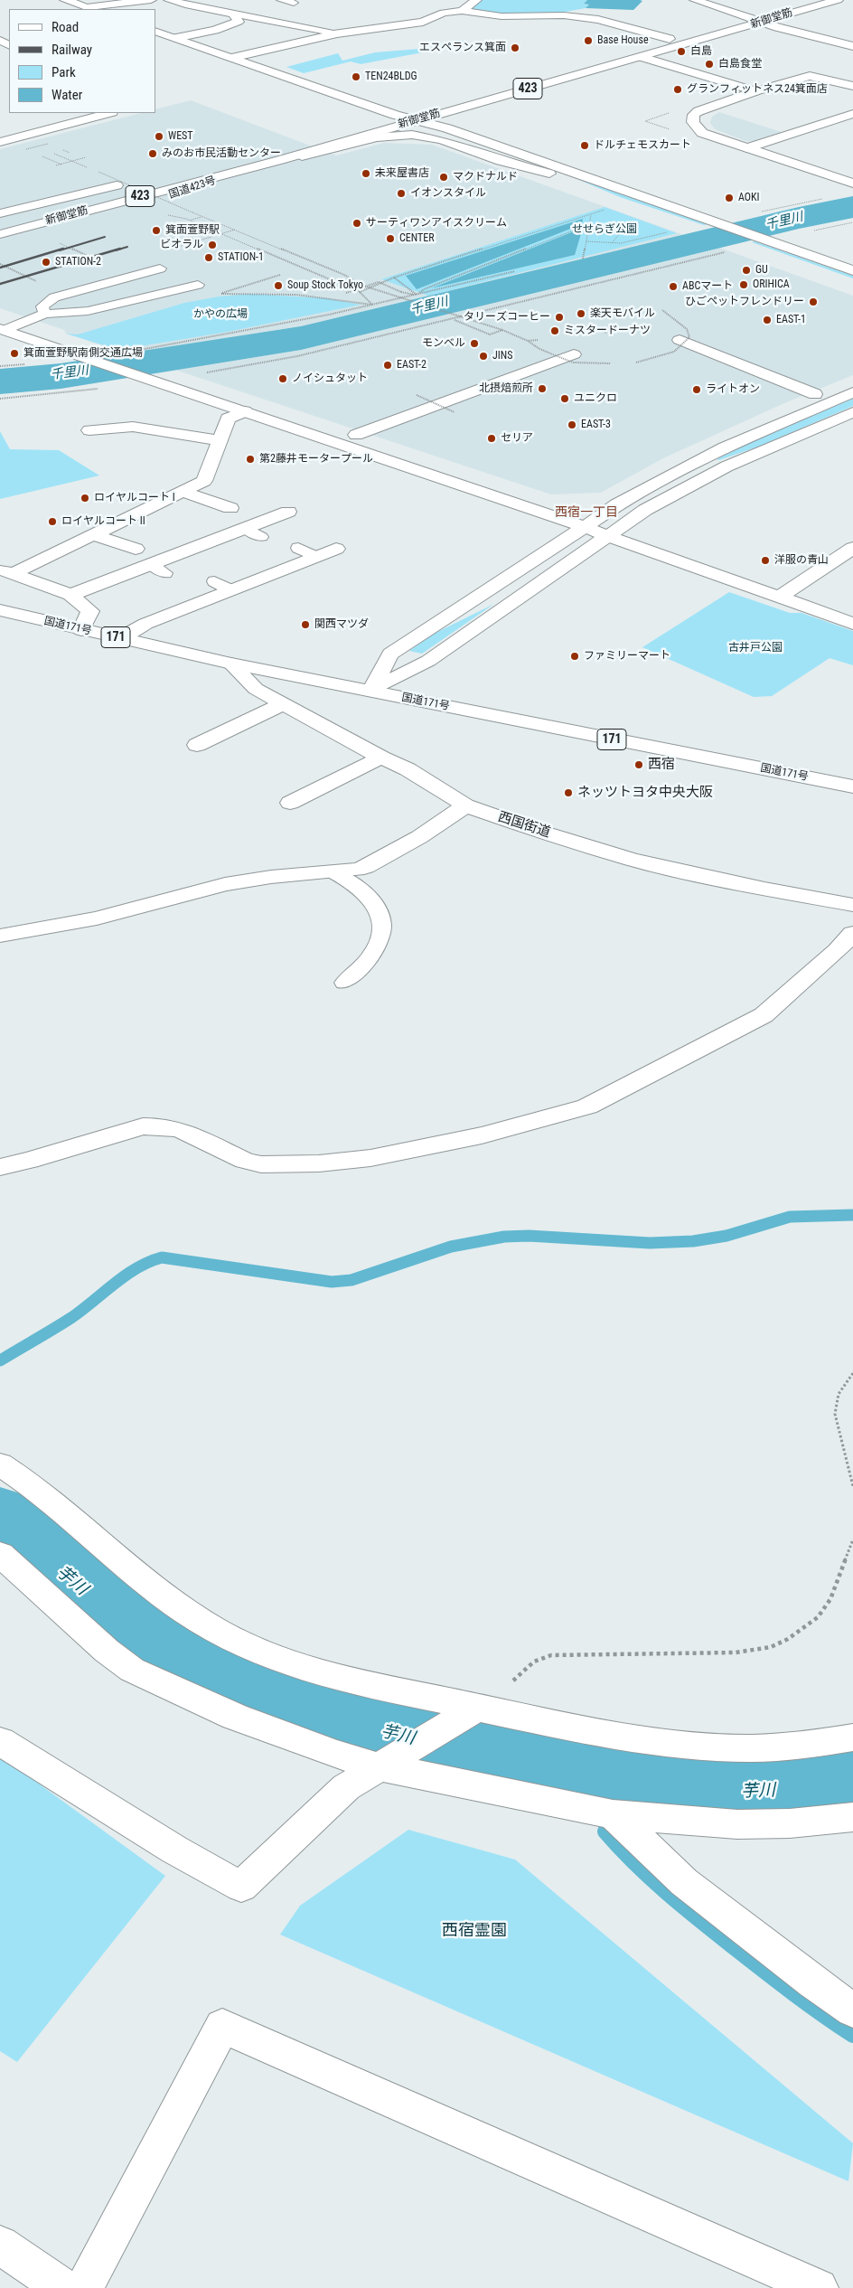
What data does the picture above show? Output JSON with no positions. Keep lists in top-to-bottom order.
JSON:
{
  "streets": {
    "main road": [
      "新御堂筋",
      "423",
      "国道423号",
      "国道171号",
      "171",
      "西国街道"
    ]
  },
  "crossings": [
    ["新御堂筋", "国道423号"],
    ["国道171号", "西国街道"]
  ],
  "districts": ["西宿一丁目"],
  "water": ["千里川", "芋川"],
  "parks": [
    "せせらぎ公園",
    "かやの広場",
    "古井戸公園",
    "西宿霊園"
  ],
  "places": [
    "Base House",
    "エスペランス箕面",
    "白島",
    "白島食堂",
    "TEN24BLDG",
    "グランフィットネス24箕面店",
    "WEST",
    "ドルチェモスカート",
    "みのお市民活動センター",
    "未来屋書店",
    "マクドナルド",
    "イオンスタイル",
    "AOKI",
    "サーティワンアイスクリーム",
    "箕面萱野駅",
    "CENTER",
    "ビオラル",
    "STATION-1",
    "STATION-2",
    "GU",
    "ORIHICA",
    "Soup Stock Tokyo",
    "ABCマート",
    "ひごペットフレンドリー",
    "楽天モバイル",
    "タリーズコーヒー",
    "EAST-1",
    "ミスタードーナツ",
    "モンベル",
    "箕面萱野駅南側交通広場",
    "JINS",
    "EAST-2",
    "ノイシュタット",
    "北摂焙煎所",
    "ライトオン",
    "ユニクロ",
    "EAST-3",
    "セリア",
    "第2藤井モータープール",
    "ロイヤルコート I",
    "ロイヤルコート II",
    "洋服の青山",
    "関西マツダ",
    "ファミリーマート",
    "西宿",
    "ネッツトヨタ中央大阪"
  ],
  "legend": [
    "Road",
    "Railway",
    "Park",
    "Water"
  ]
}
